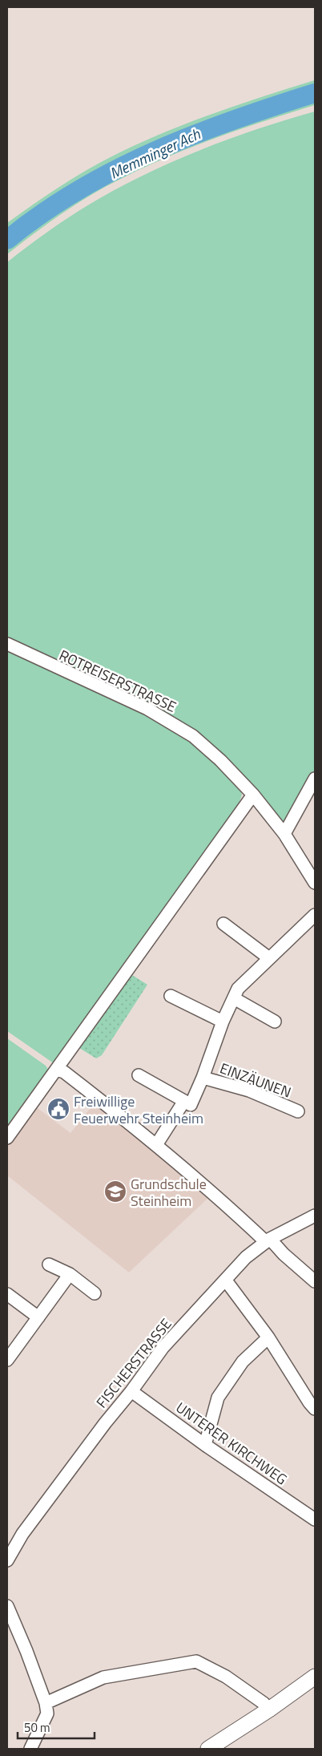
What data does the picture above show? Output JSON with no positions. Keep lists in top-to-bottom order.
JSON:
{
  "streets": {
    "street": [
      "ROTREISERSTRASSE",
      "EINZÄUNEN",
      "FISCHERSTRASSE",
      "UNTERER KIRCHWEG"
    ]
  },
  "crossings": [
    ["FISCHERSTRASSE", "UNTERER KIRCHWEG"]
  ],
  "water": ["Memminger Ach"],
  "places": {
    "public building": ["Freiwillige Feuerwehr Steinheim"],
    "school or university": ["Grundschule Steinheim"]
  },
  "scale_bar": "50 m"
}
